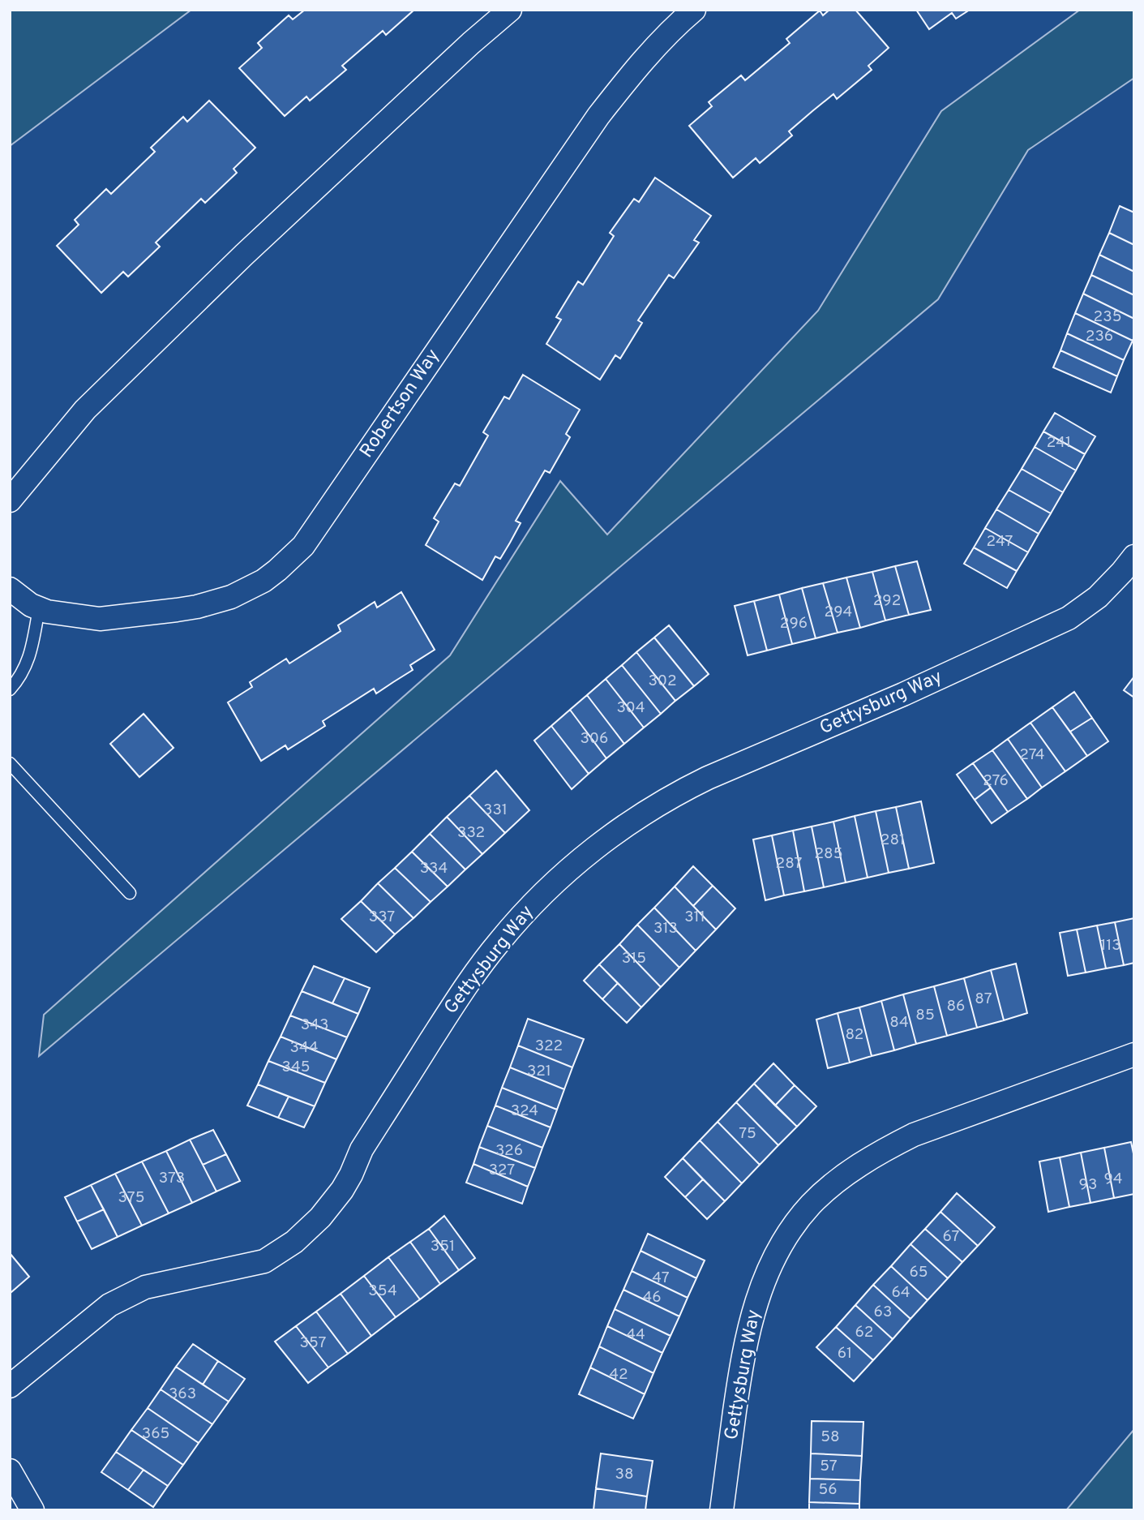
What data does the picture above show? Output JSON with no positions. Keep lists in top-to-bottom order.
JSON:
{
  "streets": {
    "street": ["Robertson Way", "Gettysburg Way"]
  },
  "house_numbers": [
    "235",
    "236",
    "241",
    "247",
    "292",
    "294",
    "296",
    "302",
    "304",
    "306",
    "274",
    "276",
    "331",
    "332",
    "281",
    "285",
    "287",
    "334",
    "337",
    "311",
    "313",
    "113",
    "315",
    "87",
    "86",
    "85",
    "84",
    "343",
    "82",
    "322",
    "344",
    "345",
    "321",
    "324",
    "75",
    "326",
    "327",
    "373",
    "94",
    "93",
    "375",
    "67",
    "351",
    "65",
    "47",
    "354",
    "64",
    "46",
    "63",
    "62",
    "44",
    "357",
    "61",
    "42",
    "363",
    "365",
    "58",
    "57",
    "38",
    "56"
  ]
}
